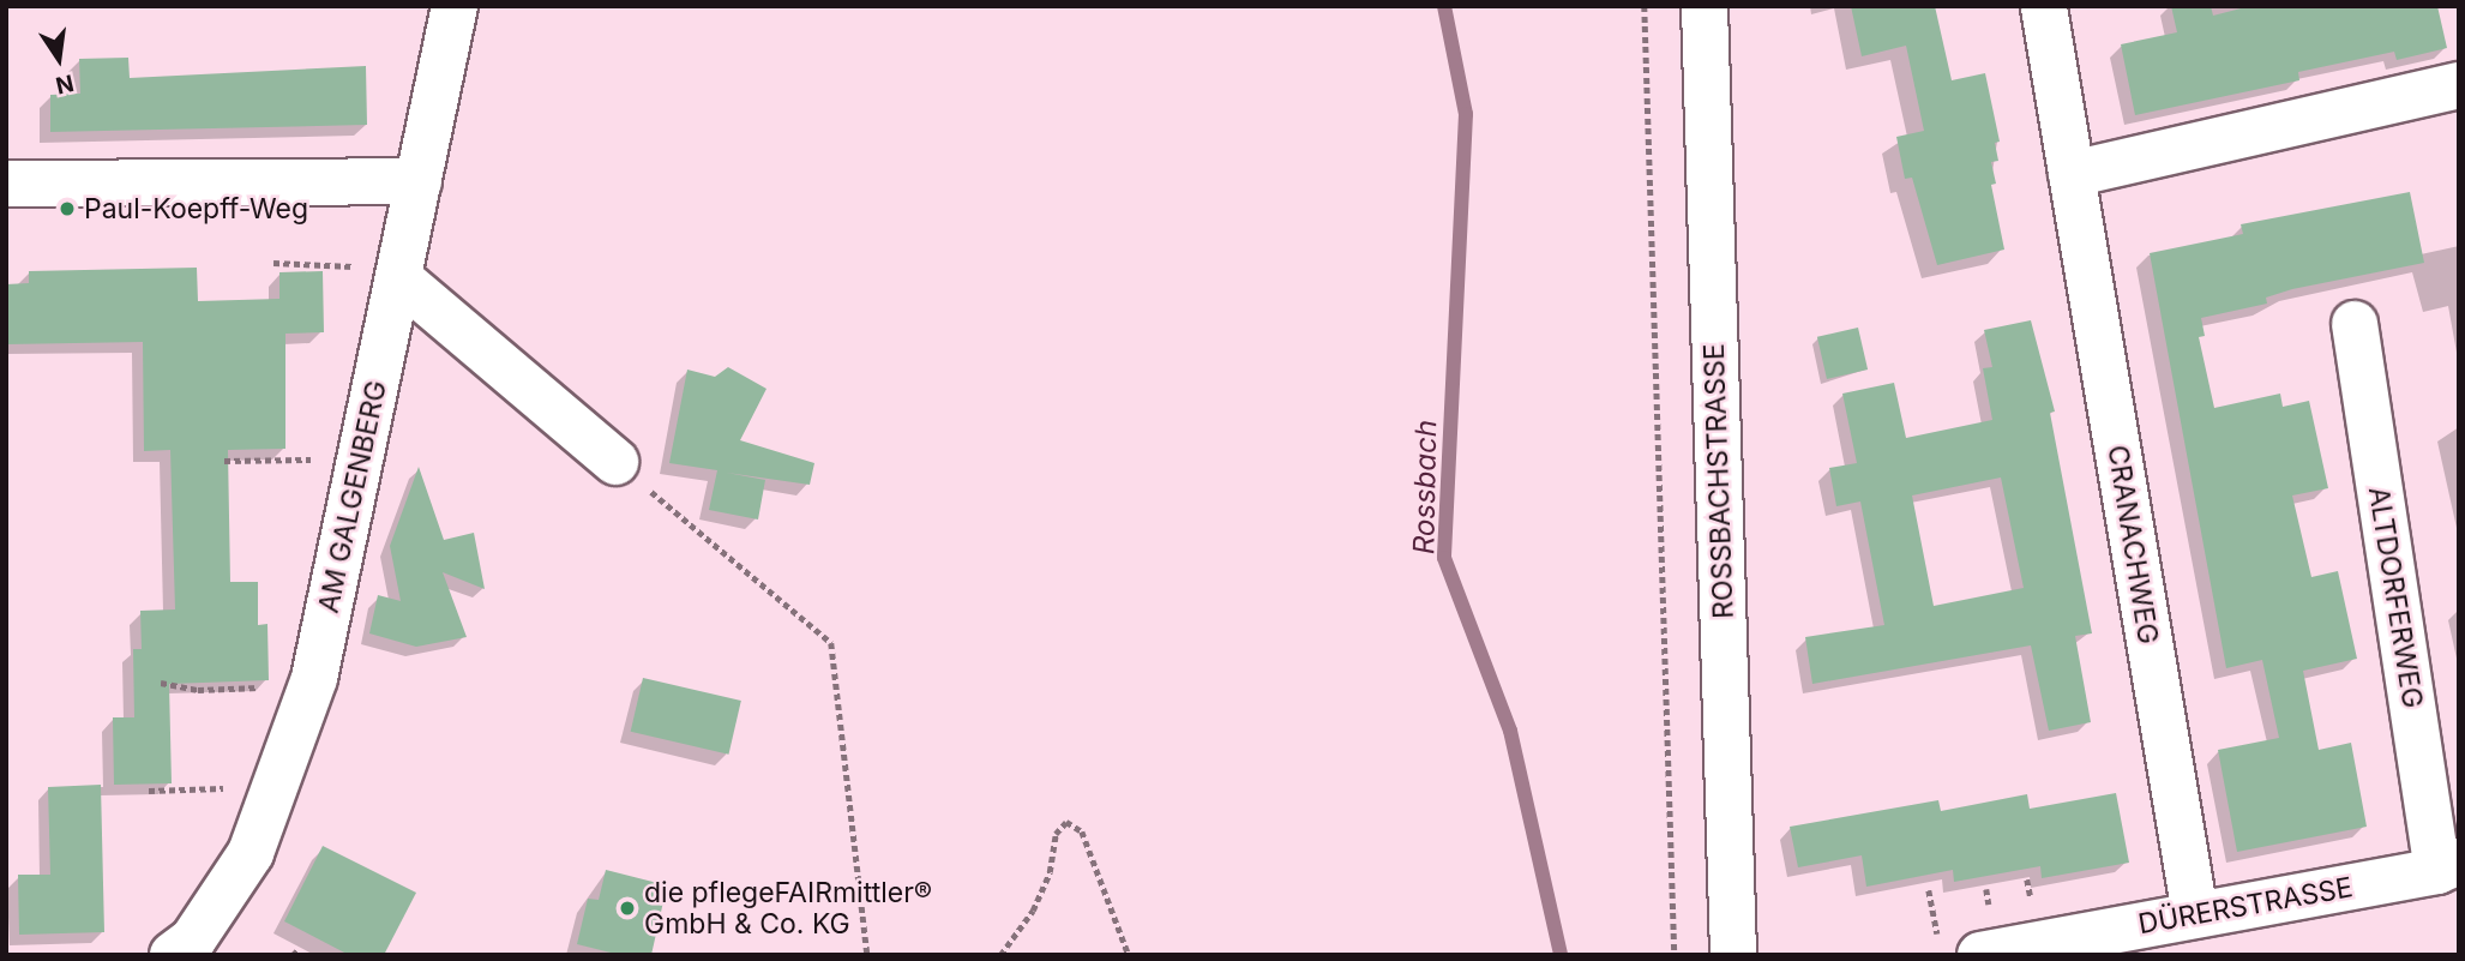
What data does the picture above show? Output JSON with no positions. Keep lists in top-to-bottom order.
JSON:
{
  "streets": {
    "street": [
      "ROSSBACHSTRASSE",
      "AM GALGENBERG",
      "CRANACHWEG",
      "ALTDORFERWEG",
      "DÜRERSTRASSE"
    ]
  },
  "crossings": [
    ["CRANACHWEG", "DÜRERSTRASSE"],
    ["ALTDORFERWEG", "DÜRERSTRASSE"]
  ],
  "water": ["Rossbach"],
  "places": ["Paul-Koepff-Weg", "die pflegeFAIRmittler® GmbH & Co. KG"],
  "north": "bottom"
}
